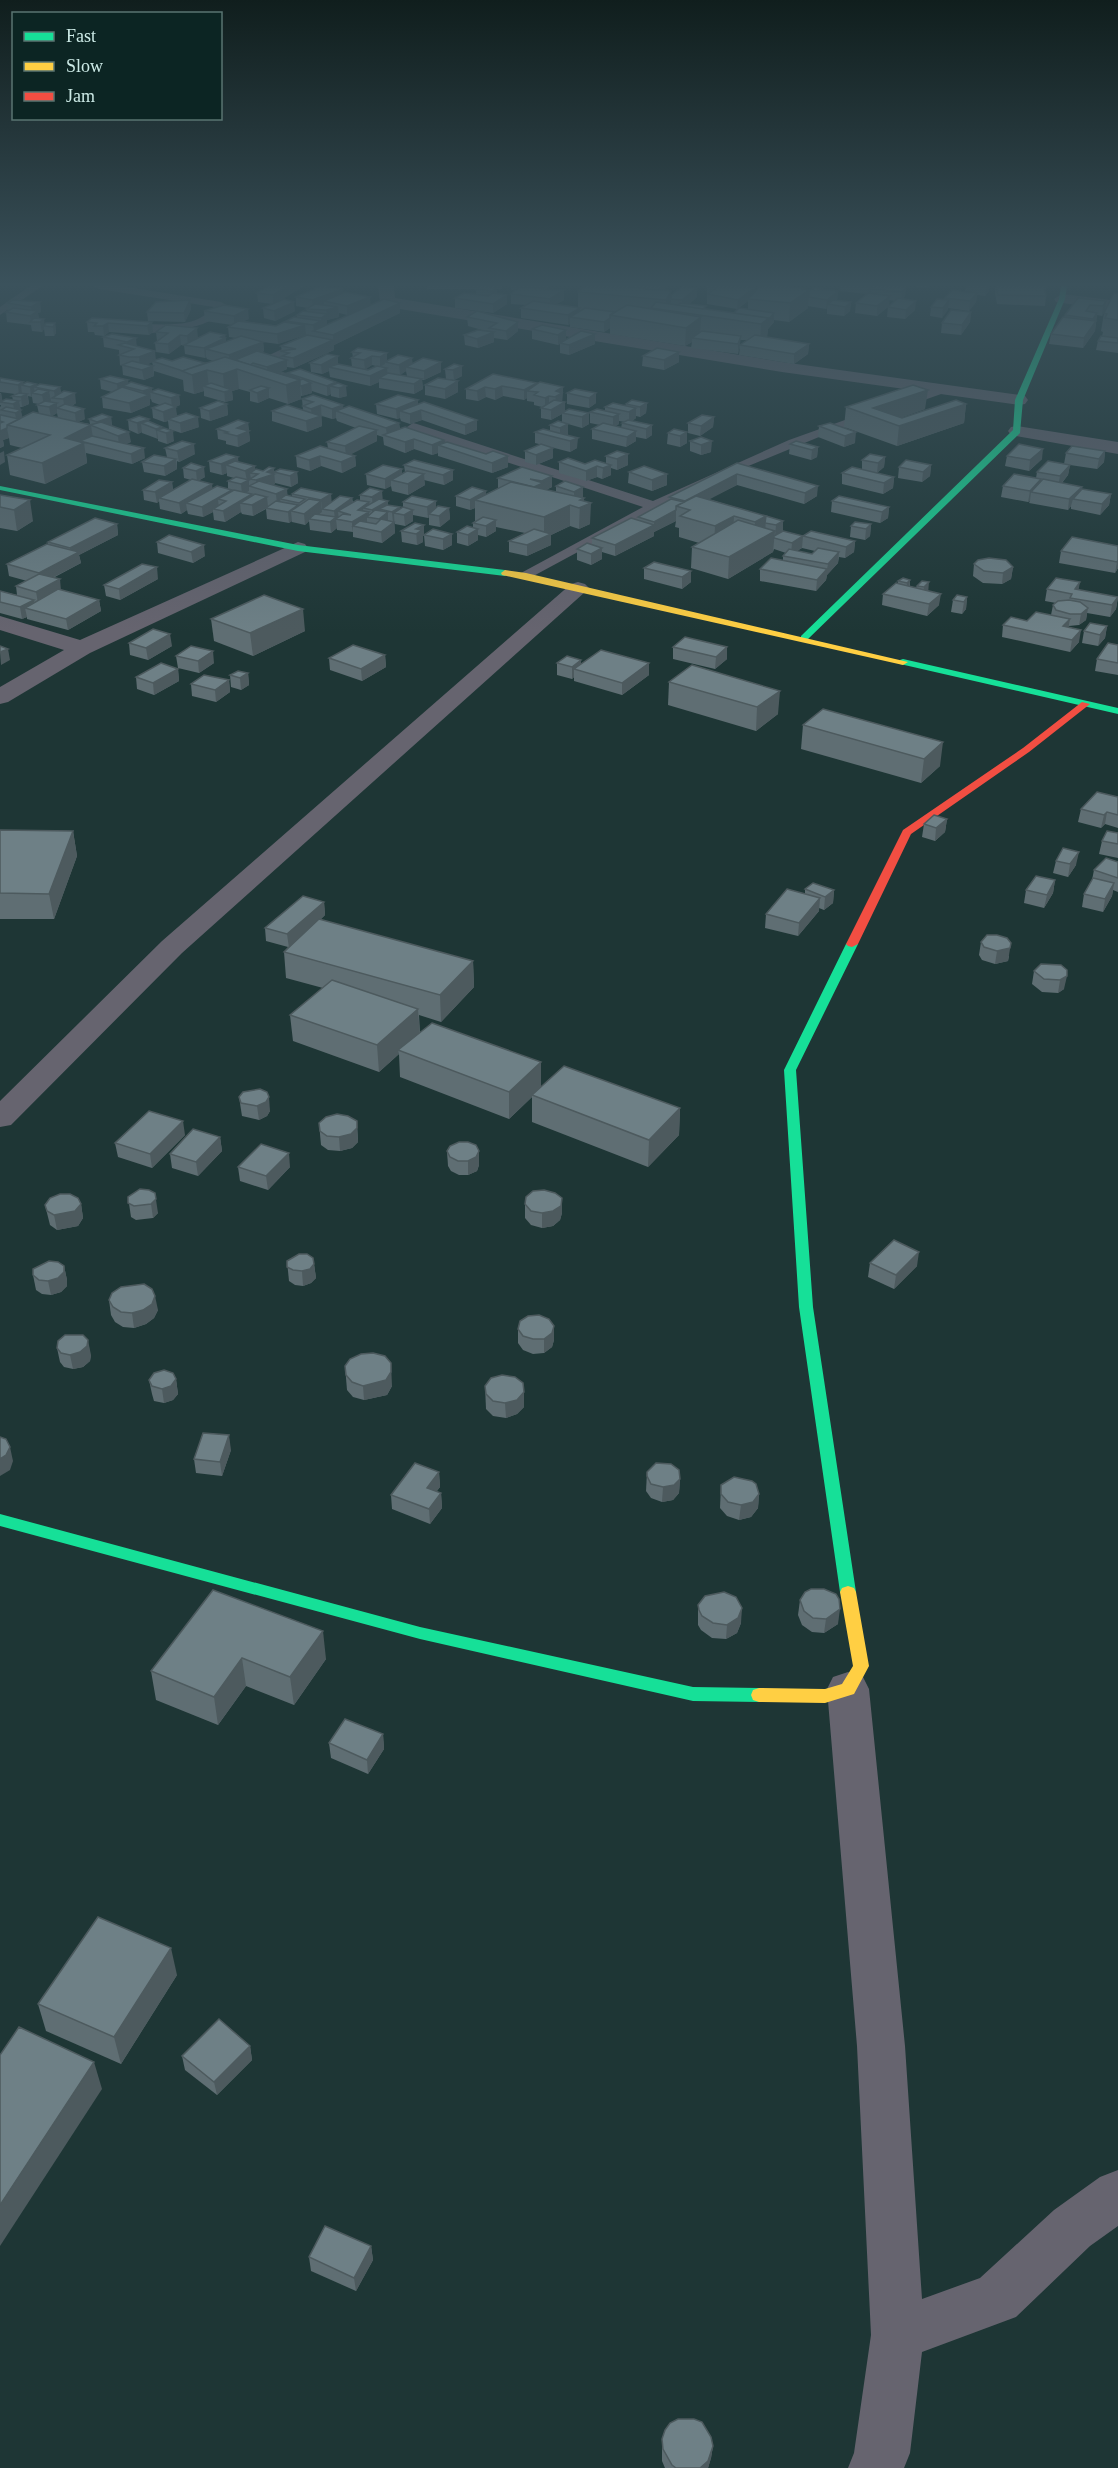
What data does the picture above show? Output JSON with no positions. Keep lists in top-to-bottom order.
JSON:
{
  "legend": ["Fast", "Slow", "Jam"]
}
